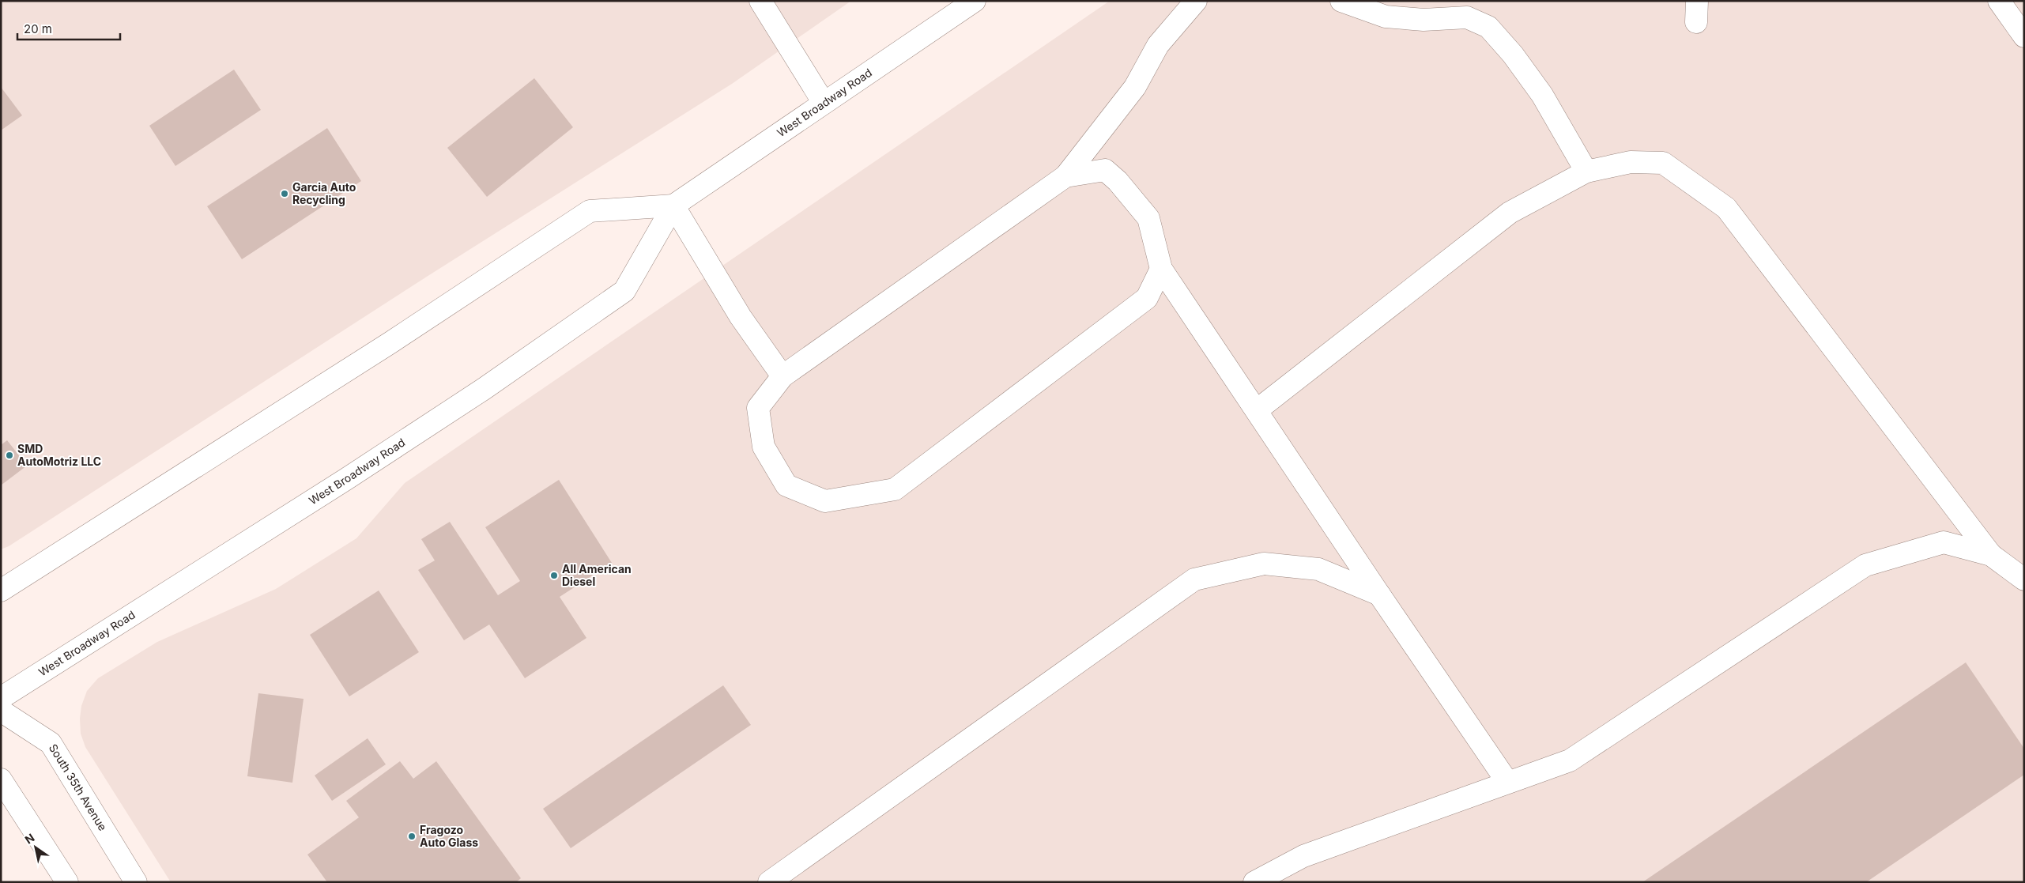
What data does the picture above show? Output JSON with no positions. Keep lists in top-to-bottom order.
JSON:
{
  "streets": {
    "main road": ["West Broadway Road", "South 35th Avenue"]
  },
  "places": [
    "Garcia Auto Recycling",
    "SMD AutoMotriz LLC",
    "All American Diesel",
    "Fragozo Auto Glass"
  ],
  "scale_bar": "20 m",
  "north": "top left"
}
